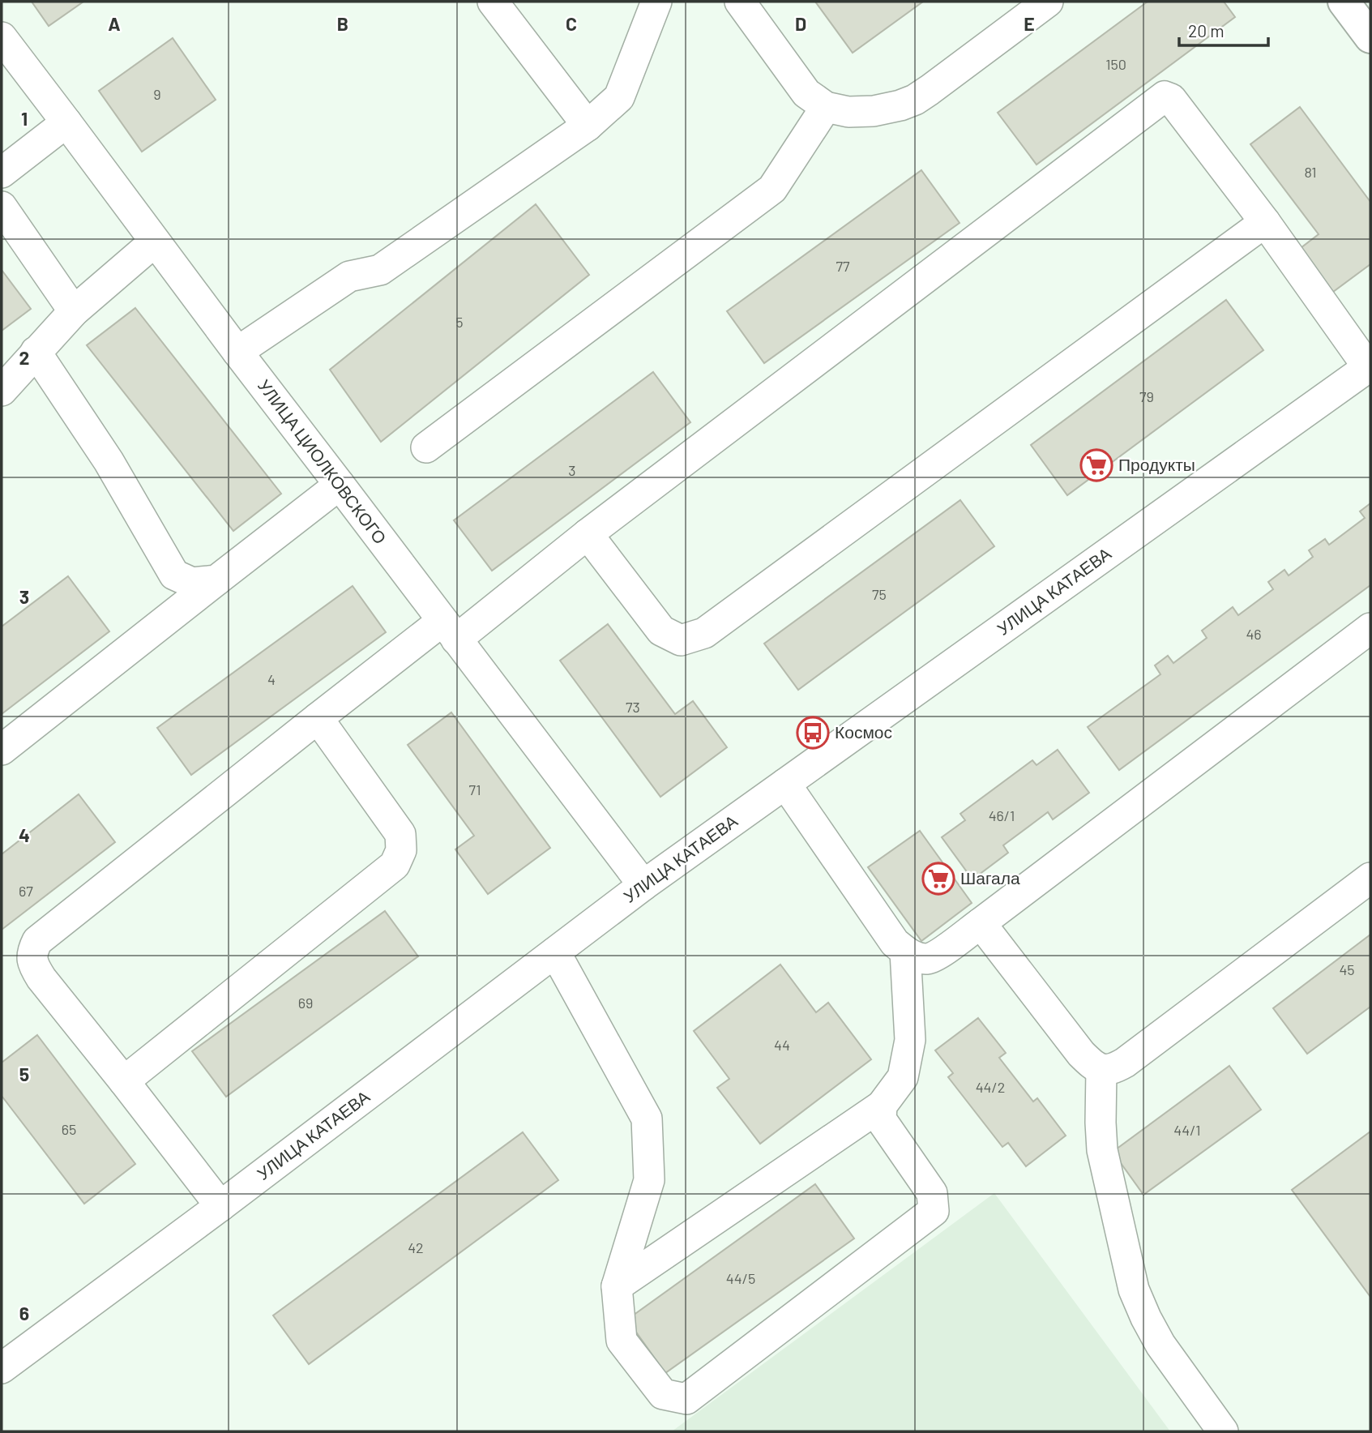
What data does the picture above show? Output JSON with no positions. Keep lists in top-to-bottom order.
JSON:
{
  "streets": {
    "street": ["УЛИЦА ЦИОЛКОВСКОГО", "УЛИЦА КАТАЕВА"]
  },
  "crossings": [
    ["УЛИЦА ЦИОЛКОВСКОГО", "УЛИЦА КАТАЕВА"]
  ],
  "places": {
    "supermarket": ["Продукты", "Шагала"],
    "bus stop": ["Космос"]
  },
  "house_numbers": [
    "150",
    "9",
    "81",
    "77",
    "5",
    "79",
    "3",
    "75",
    "46",
    "4",
    "73",
    "71",
    "46/1",
    "67",
    "45",
    "69",
    "44",
    "44/2",
    "65",
    "44/1",
    "42",
    "44/5"
  ],
  "scale_bar": "20 m",
  "grid": {
    "columns": [
      "A",
      "B",
      "C",
      "D",
      "E"
    ],
    "rows": [
      "1",
      "2",
      "3",
      "4",
      "5",
      "6"
    ]
  }
}
